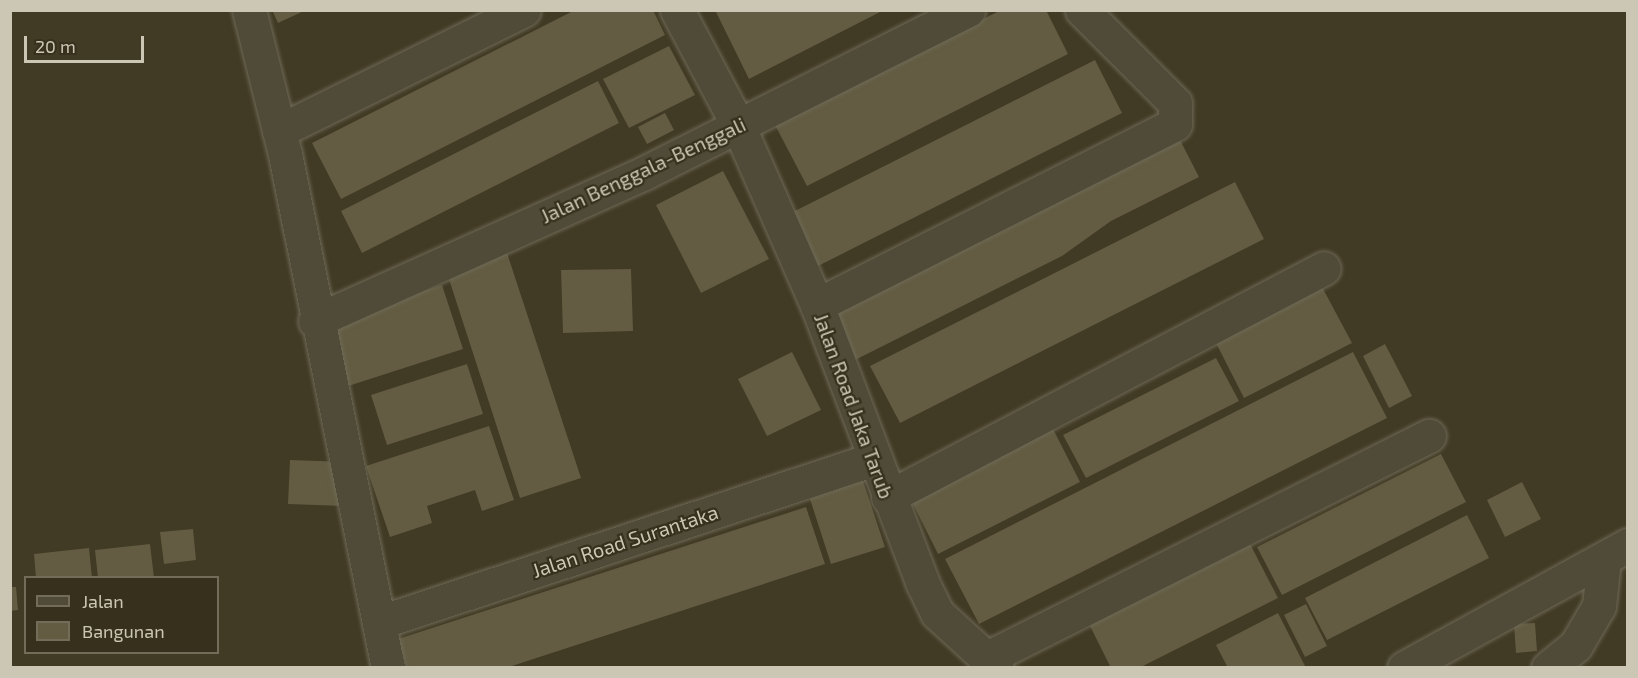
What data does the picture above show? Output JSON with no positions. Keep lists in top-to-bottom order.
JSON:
{
  "streets": {
    "street": ["Jalan Benggala-Benggali", "Jalan Road Jaka Tarub", "Jalan Road Surantaka"]
  },
  "crossings": [
    ["Jalan Benggala-Benggali", "Jalan Road Jaka Tarub"],
    ["Jalan Road Jaka Tarub", "Jalan Road Surantaka"]
  ],
  "legend": ["Jalan", "Bangunan"],
  "scale_bar": "20 m"
}
